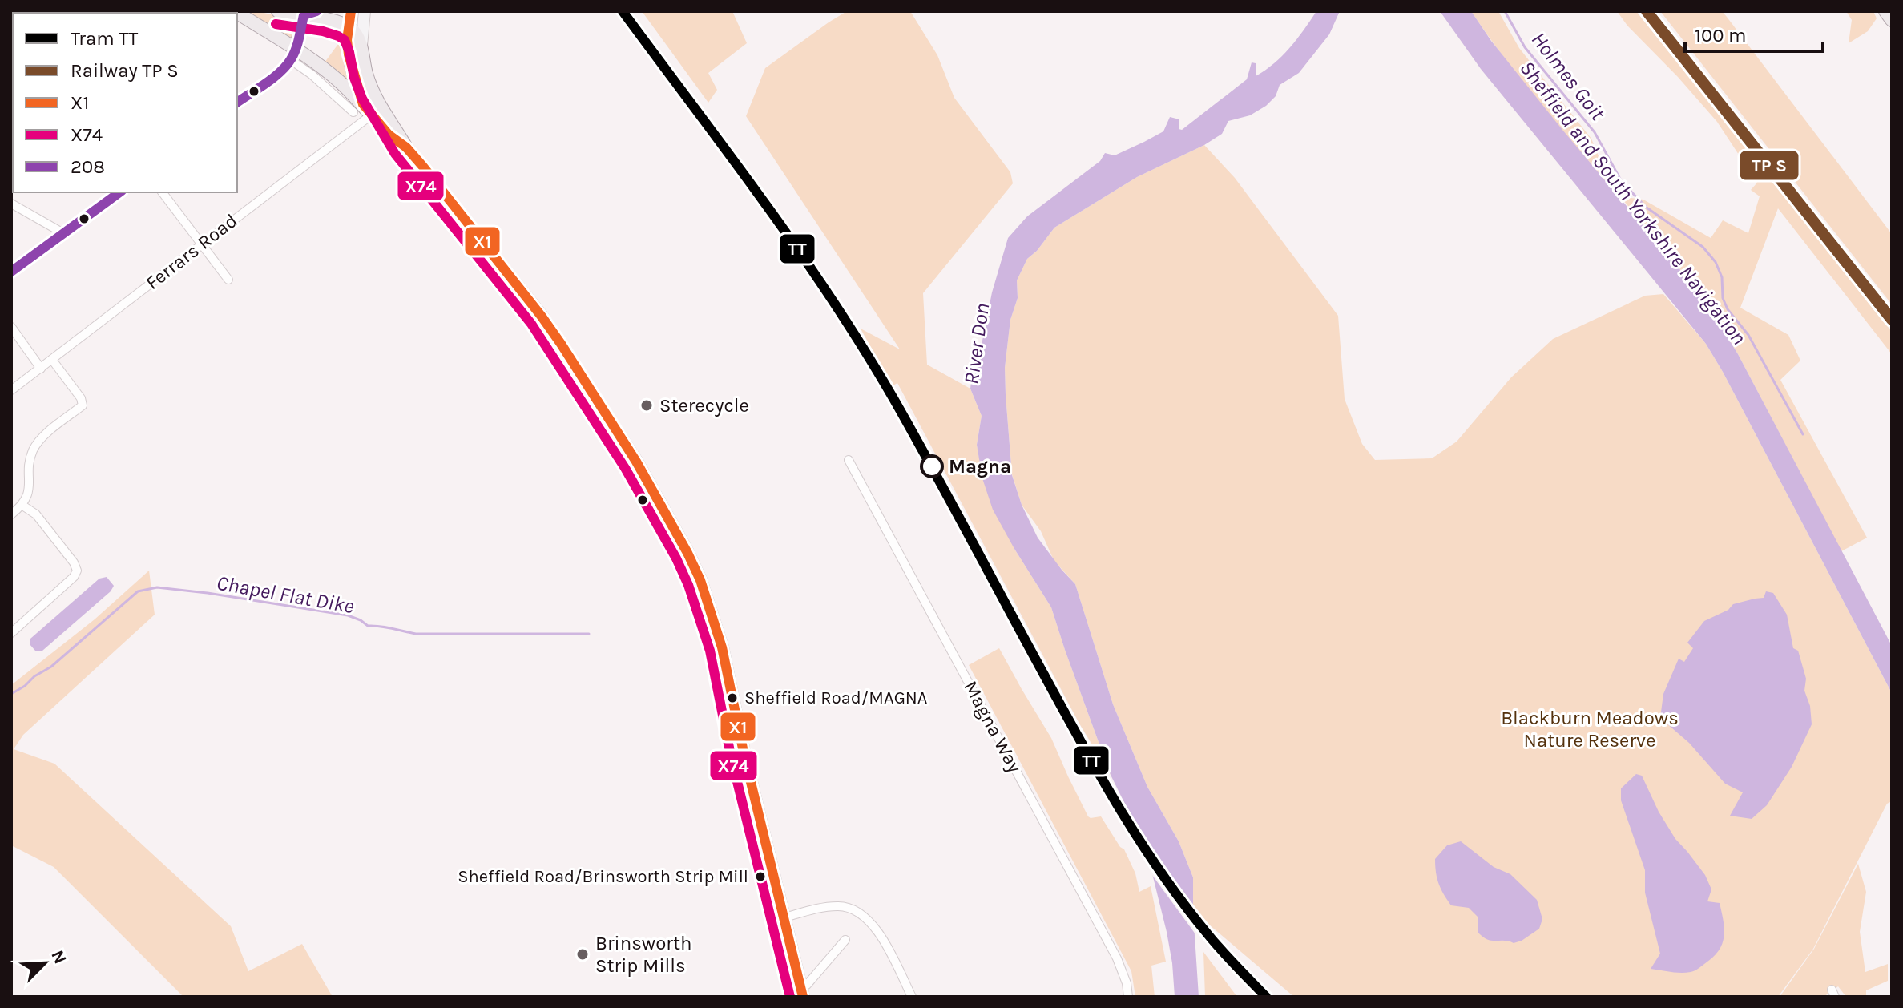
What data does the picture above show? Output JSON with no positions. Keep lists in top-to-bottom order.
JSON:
{
  "streets": {
    "street": ["Ferrars Road", "Magna Way"]
  },
  "water": [
    "Holmes Goit",
    "Sheffield and South Yorkshire Navigation",
    "River Don",
    "Chapel Flat Dike"
  ],
  "parks": ["Blackburn Meadows Nature Reserve"],
  "places": [
    "Sterecycle",
    "Magna",
    "Sheffield Road/MAGNA",
    "Sheffield Road/Brinsworth Strip Mill",
    "Brinsworth Strip Mills"
  ],
  "lines": [
    "tram line TT",
    "transit line X1",
    "transit line 208",
    "transit line X74"
  ],
  "legend": [
    "Tram TT",
    "Railway TP S",
    "X1",
    "X74",
    "208"
  ],
  "scale_bar": "100 m",
  "north": "top right"
}
